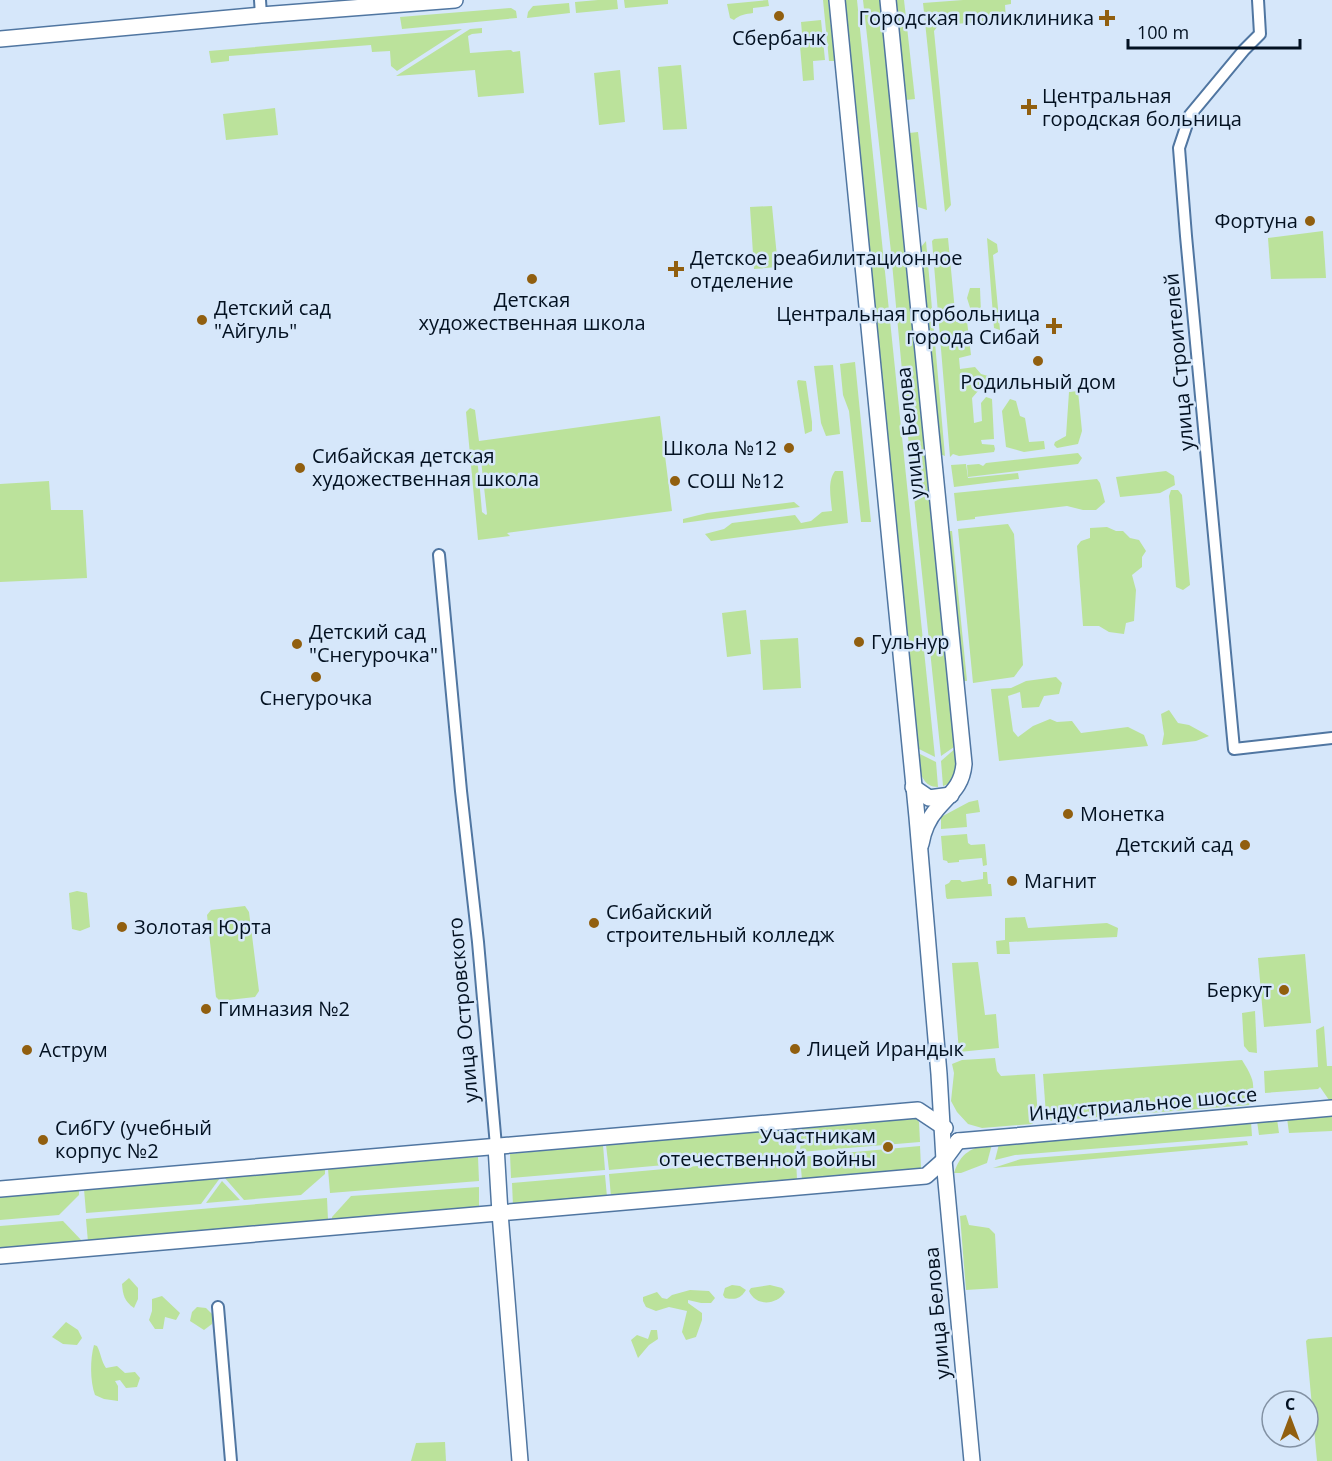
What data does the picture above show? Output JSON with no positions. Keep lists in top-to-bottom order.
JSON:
{
  "streets": {
    "main road": ["улица Белова", "улица Островского", "Индустриальное шоссе"],
    "street": ["улица Строителей"]
  },
  "places": {
    "other": [
      "Сбербанк",
      "Фортуна",
      "Детская художественная школа",
      "Детский сад \"Айгуль\"",
      "Родильный дом",
      "Школа №12",
      "Сибайская детская художественная школа",
      "СОШ №12",
      "Гульнур",
      "Детский сад \"Снегурочка\"",
      "Снегурочка",
      "Монетка",
      "Детский сад",
      "Магнит",
      "Сибайский строительный колледж",
      "Золотая Юрта",
      "Беркут",
      "Гимназия №2",
      "Лицей Ирандык",
      "Аструм",
      "СибГУ (учебный корпус №2",
      "Участникам отечественной войны"
    ],
    "health": [
      "Городская поликлиника",
      "Центральная городская больница",
      "Детское реабилитационное отделение",
      "Центральная горбольница города Сибай"
    ]
  },
  "scale_bar": "100 m",
  "north": "top"
}
